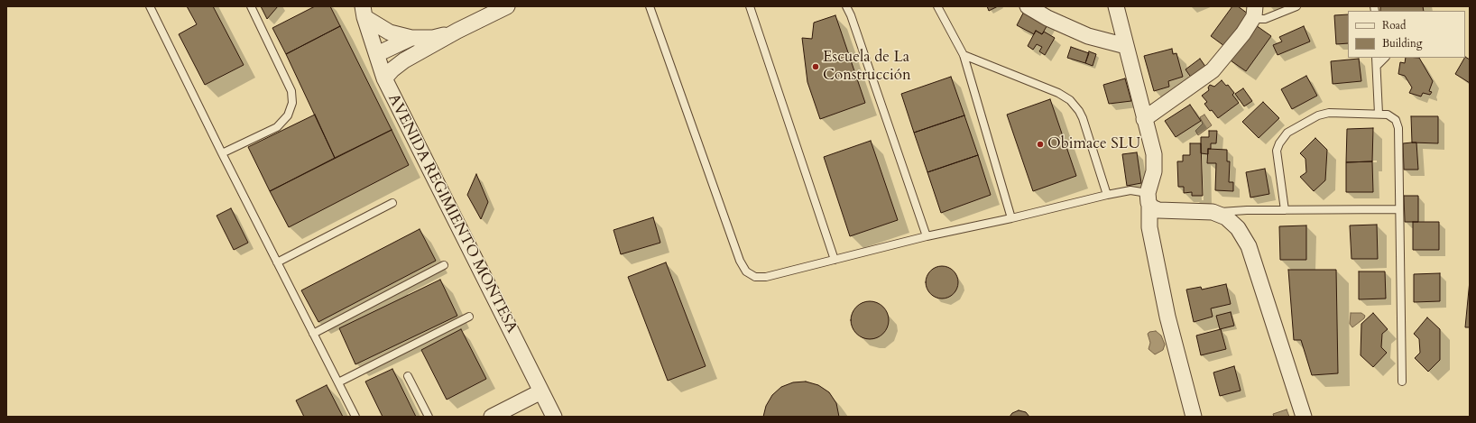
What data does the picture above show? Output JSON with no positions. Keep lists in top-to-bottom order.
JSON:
{
  "streets": {
    "street": ["AVENIDA REGIMIENTO MONTESA"]
  },
  "places": ["Escuela de La Construcción", "Obimace SLU"],
  "legend": ["Road", "Building"]
}
